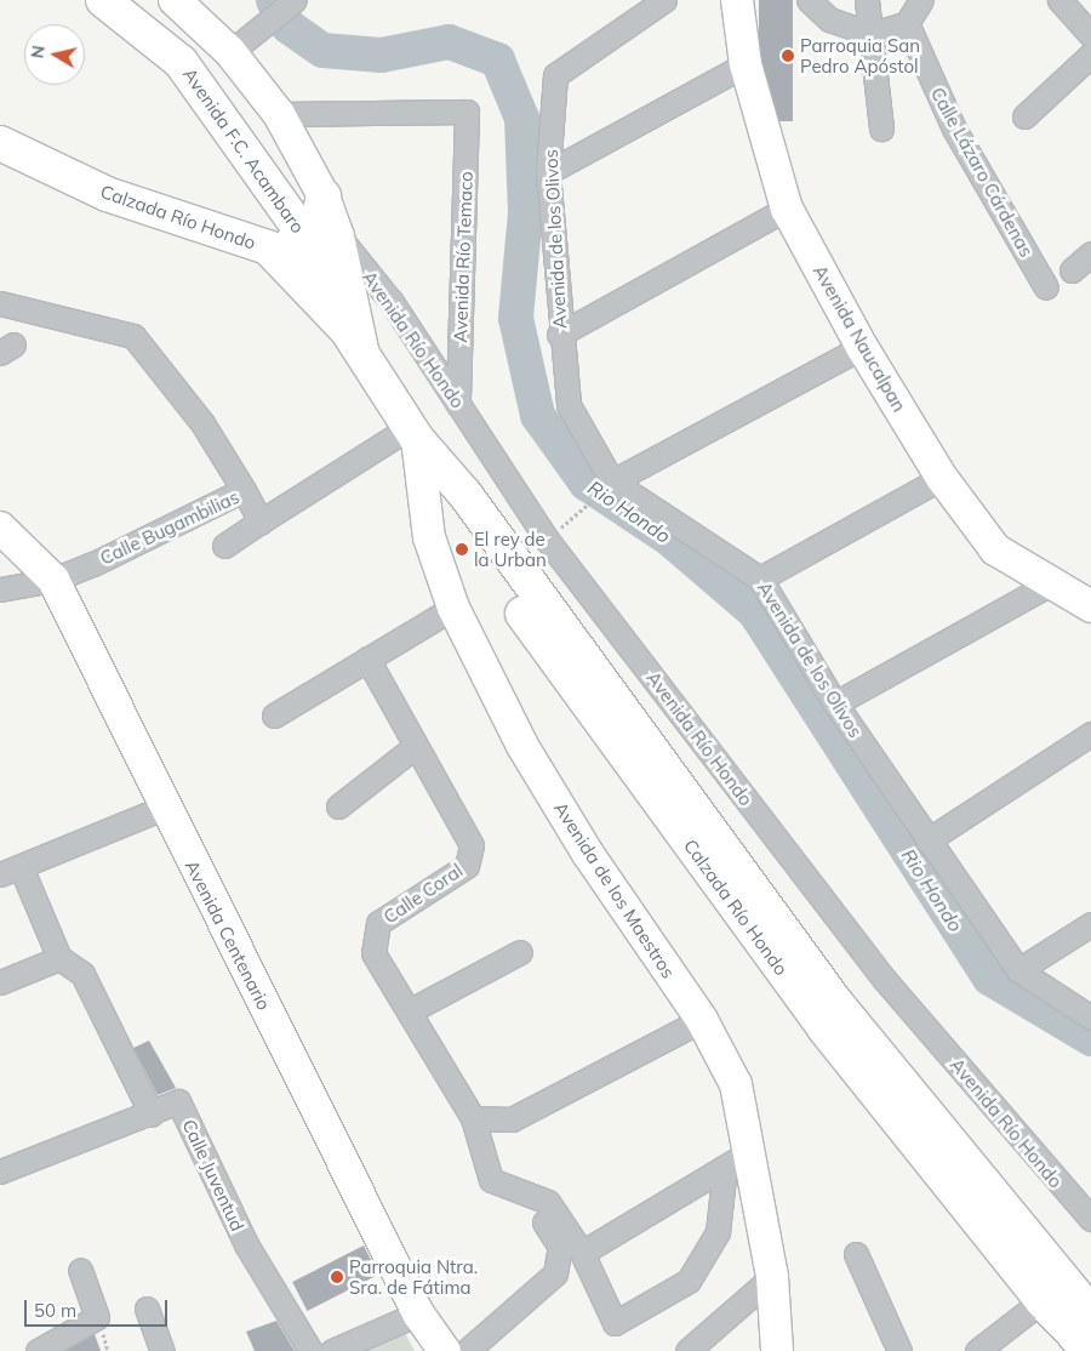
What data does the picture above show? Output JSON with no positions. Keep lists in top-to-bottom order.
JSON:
{
  "streets": {
    "main road": [
      "Avenida F.C. Acambaro",
      "Calzada Río Hondo",
      "Avenida Naucalpan",
      "Avenida de los Maestros",
      "Avenida Centenario"
    ],
    "street": [
      "Calle Lázaro Cárdenas",
      "Avenida de los Olivos",
      "Avenida Río Temaco",
      "Avenida Río Hondo",
      "Calle Bugambilias",
      "Calle Coral",
      "Calle Juventud"
    ]
  },
  "crossings": [
    ["Avenida F.C. Acambaro", "Calzada Río Hondo"],
    ["Avenida F.C. Acambaro", "Avenida Río Temaco"],
    ["Avenida F.C. Acambaro", "Avenida Río Hondo"],
    ["Calzada Río Hondo", "Calle Bugambilias"],
    ["Calzada Río Hondo", "Avenida de los Maestros"],
    ["Avenida Río Temaco", "Avenida Río Hondo"],
    ["Calle Bugambilias", "Avenida de los Maestros"],
    ["Calle Bugambilias", "Avenida Centenario"]
  ],
  "water": ["Rio Hondo"],
  "places": ["Parroquia San Pedro Apóstol", "El rey de la Urban", "Parroquia Ntra. Sra. de Fátima"],
  "scale_bar": "50 m",
  "north": "left"
}
